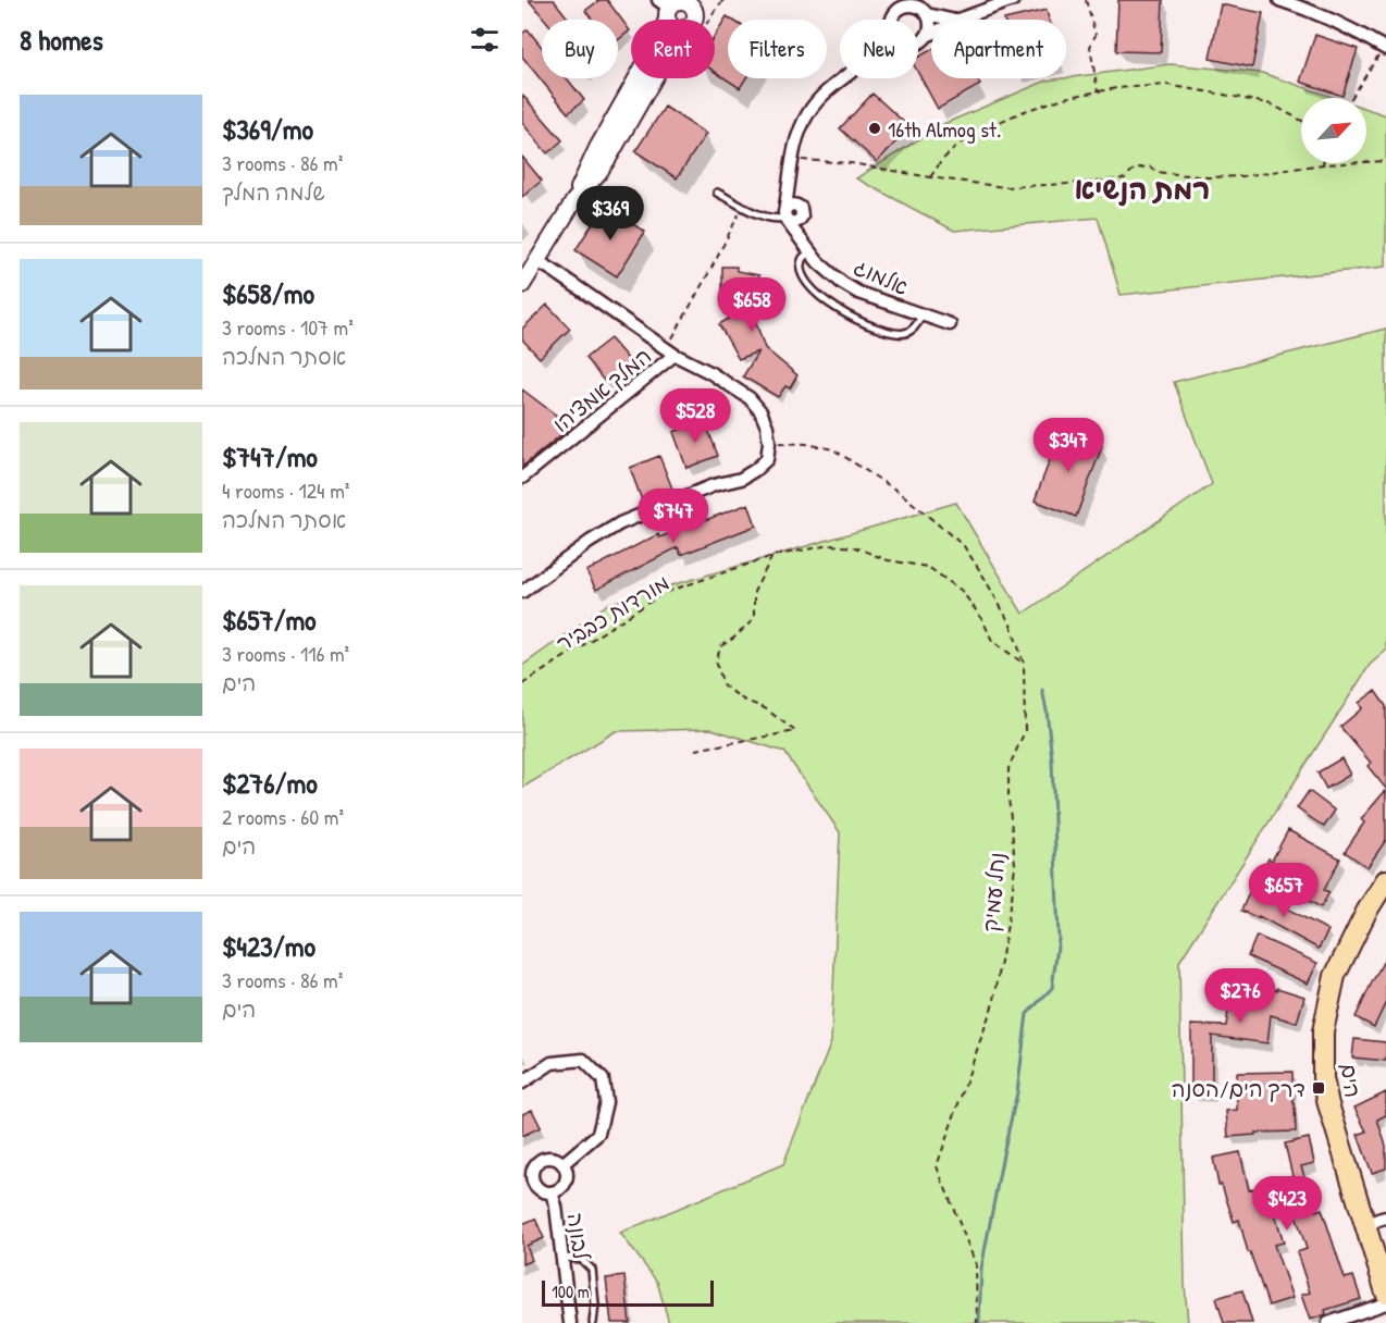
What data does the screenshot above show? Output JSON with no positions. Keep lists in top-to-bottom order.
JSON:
{
  "streets": {
    "main road": ["הים"],
    "street": ["אלמוג", "המלך אמציהו", "לבונה"],
    "path": ["מורדות כבביר", "נחל עמיק"]
  },
  "crossings": [
    ["מורדות כבביר", "נחל עמיק"]
  ],
  "districts": ["רמת הנשיא"],
  "places": {
    "other": ["16th Almog st."],
    "transit": ["דרך הים/הסנה"]
  },
  "scale_bar": "100 m",
  "north": "top right",
  "page": {
    "heading": "8 homes",
    "chip": [
      "Buy",
      "Rent",
      "Filters",
      "New",
      "Apartment"
    ],
    "list": [
      {
        "name": "$369/mo",
        "note": "3 rooms · 86 m² · שלמה המלך"
      },
      {
        "name": "$658/mo",
        "note": "3 rooms · 107 m² · אסתר המלכה"
      },
      {
        "name": "$747/mo",
        "note": "4 rooms · 124 m² · אסתר המלכה"
      },
      {
        "name": "$657/mo",
        "note": "3 rooms · 116 m² · הים"
      },
      {
        "name": "$276/mo",
        "note": "2 rooms · 60 m² · הים"
      },
      {
        "name": "$423/mo",
        "note": "3 rooms · 86 m² · הים"
      }
    ],
    "price": [
      "$369",
      "$658",
      "$528",
      "$347",
      "$747",
      "$657",
      "$276",
      "$423"
    ],
    "scale": "100 m"
  }
}
